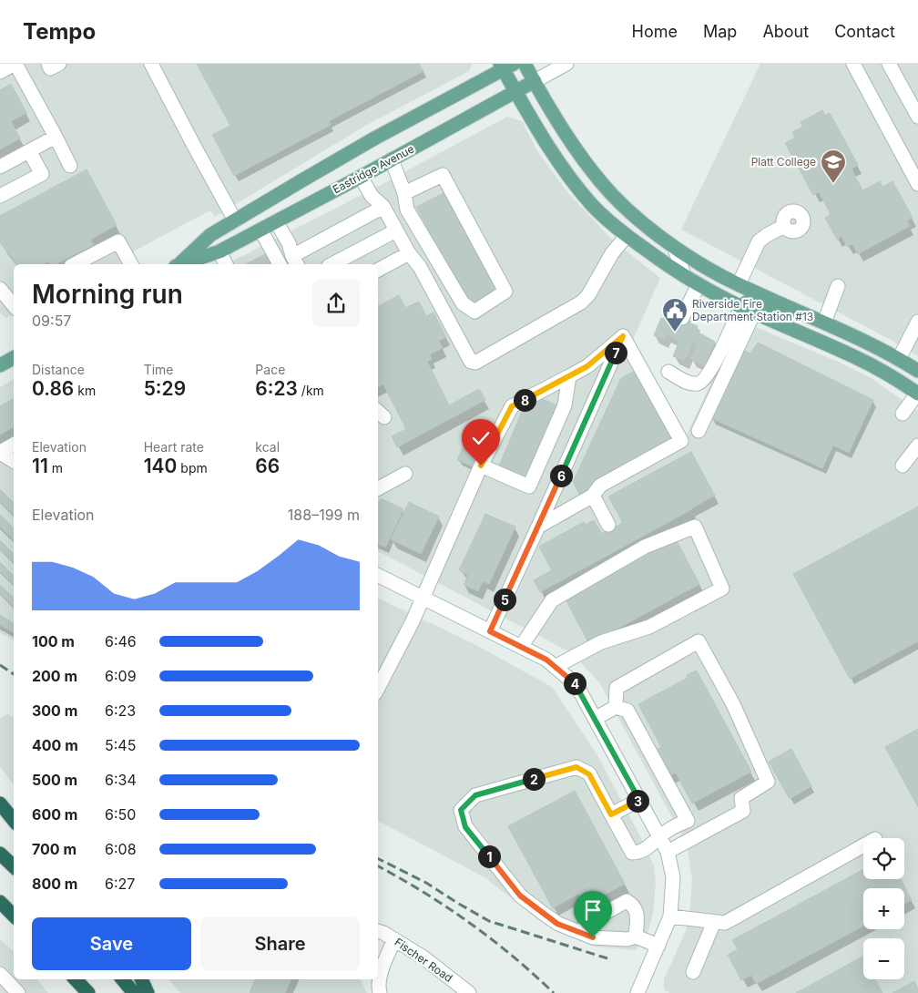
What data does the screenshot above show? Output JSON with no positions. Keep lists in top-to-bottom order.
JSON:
{
  "streets": {
    "main road": ["Eastridge Avenue"],
    "street": ["Fischer Road"]
  },
  "places": {
    "school or university": ["Platt College"],
    "public building": ["Riverside Fire Department Station #13"]
  },
  "page": {
    "header": "Tempo",
    "nav": [
      "Home",
      "Map",
      "About",
      "Contact"
    ],
    "heading": ["Morning run", "09:57"],
    "pins": [
      "7",
      "8",
      "6",
      "5",
      "4",
      "2",
      "3",
      "1"
    ],
    "stats": [
      ["Distance", "0.86 km"],
      ["Time", "5:29"],
      ["Pace", "6:23 /km"],
      ["Elevation", "11 m"],
      ["Heart rate", "140 bpm"],
      ["kcal", "66"]
    ],
    "chart": ["Elevation", "188–199 m"],
    "list": [
      {
        "name": "100 m",
        "note": "6:46"
      },
      {
        "name": "200 m",
        "note": "6:09"
      },
      {
        "name": "300 m",
        "note": "6:23"
      },
      {
        "name": "400 m",
        "note": "5:45"
      },
      {
        "name": "500 m",
        "note": "6:34"
      },
      {
        "name": "600 m",
        "note": "6:50"
      },
      {
        "name": "700 m",
        "note": "6:08"
      },
      {
        "name": "800 m",
        "note": "6:27"
      }
    ],
    "map_buttons": ["+", "−"],
    "buttons": ["Save", "Share"]
  }
}
